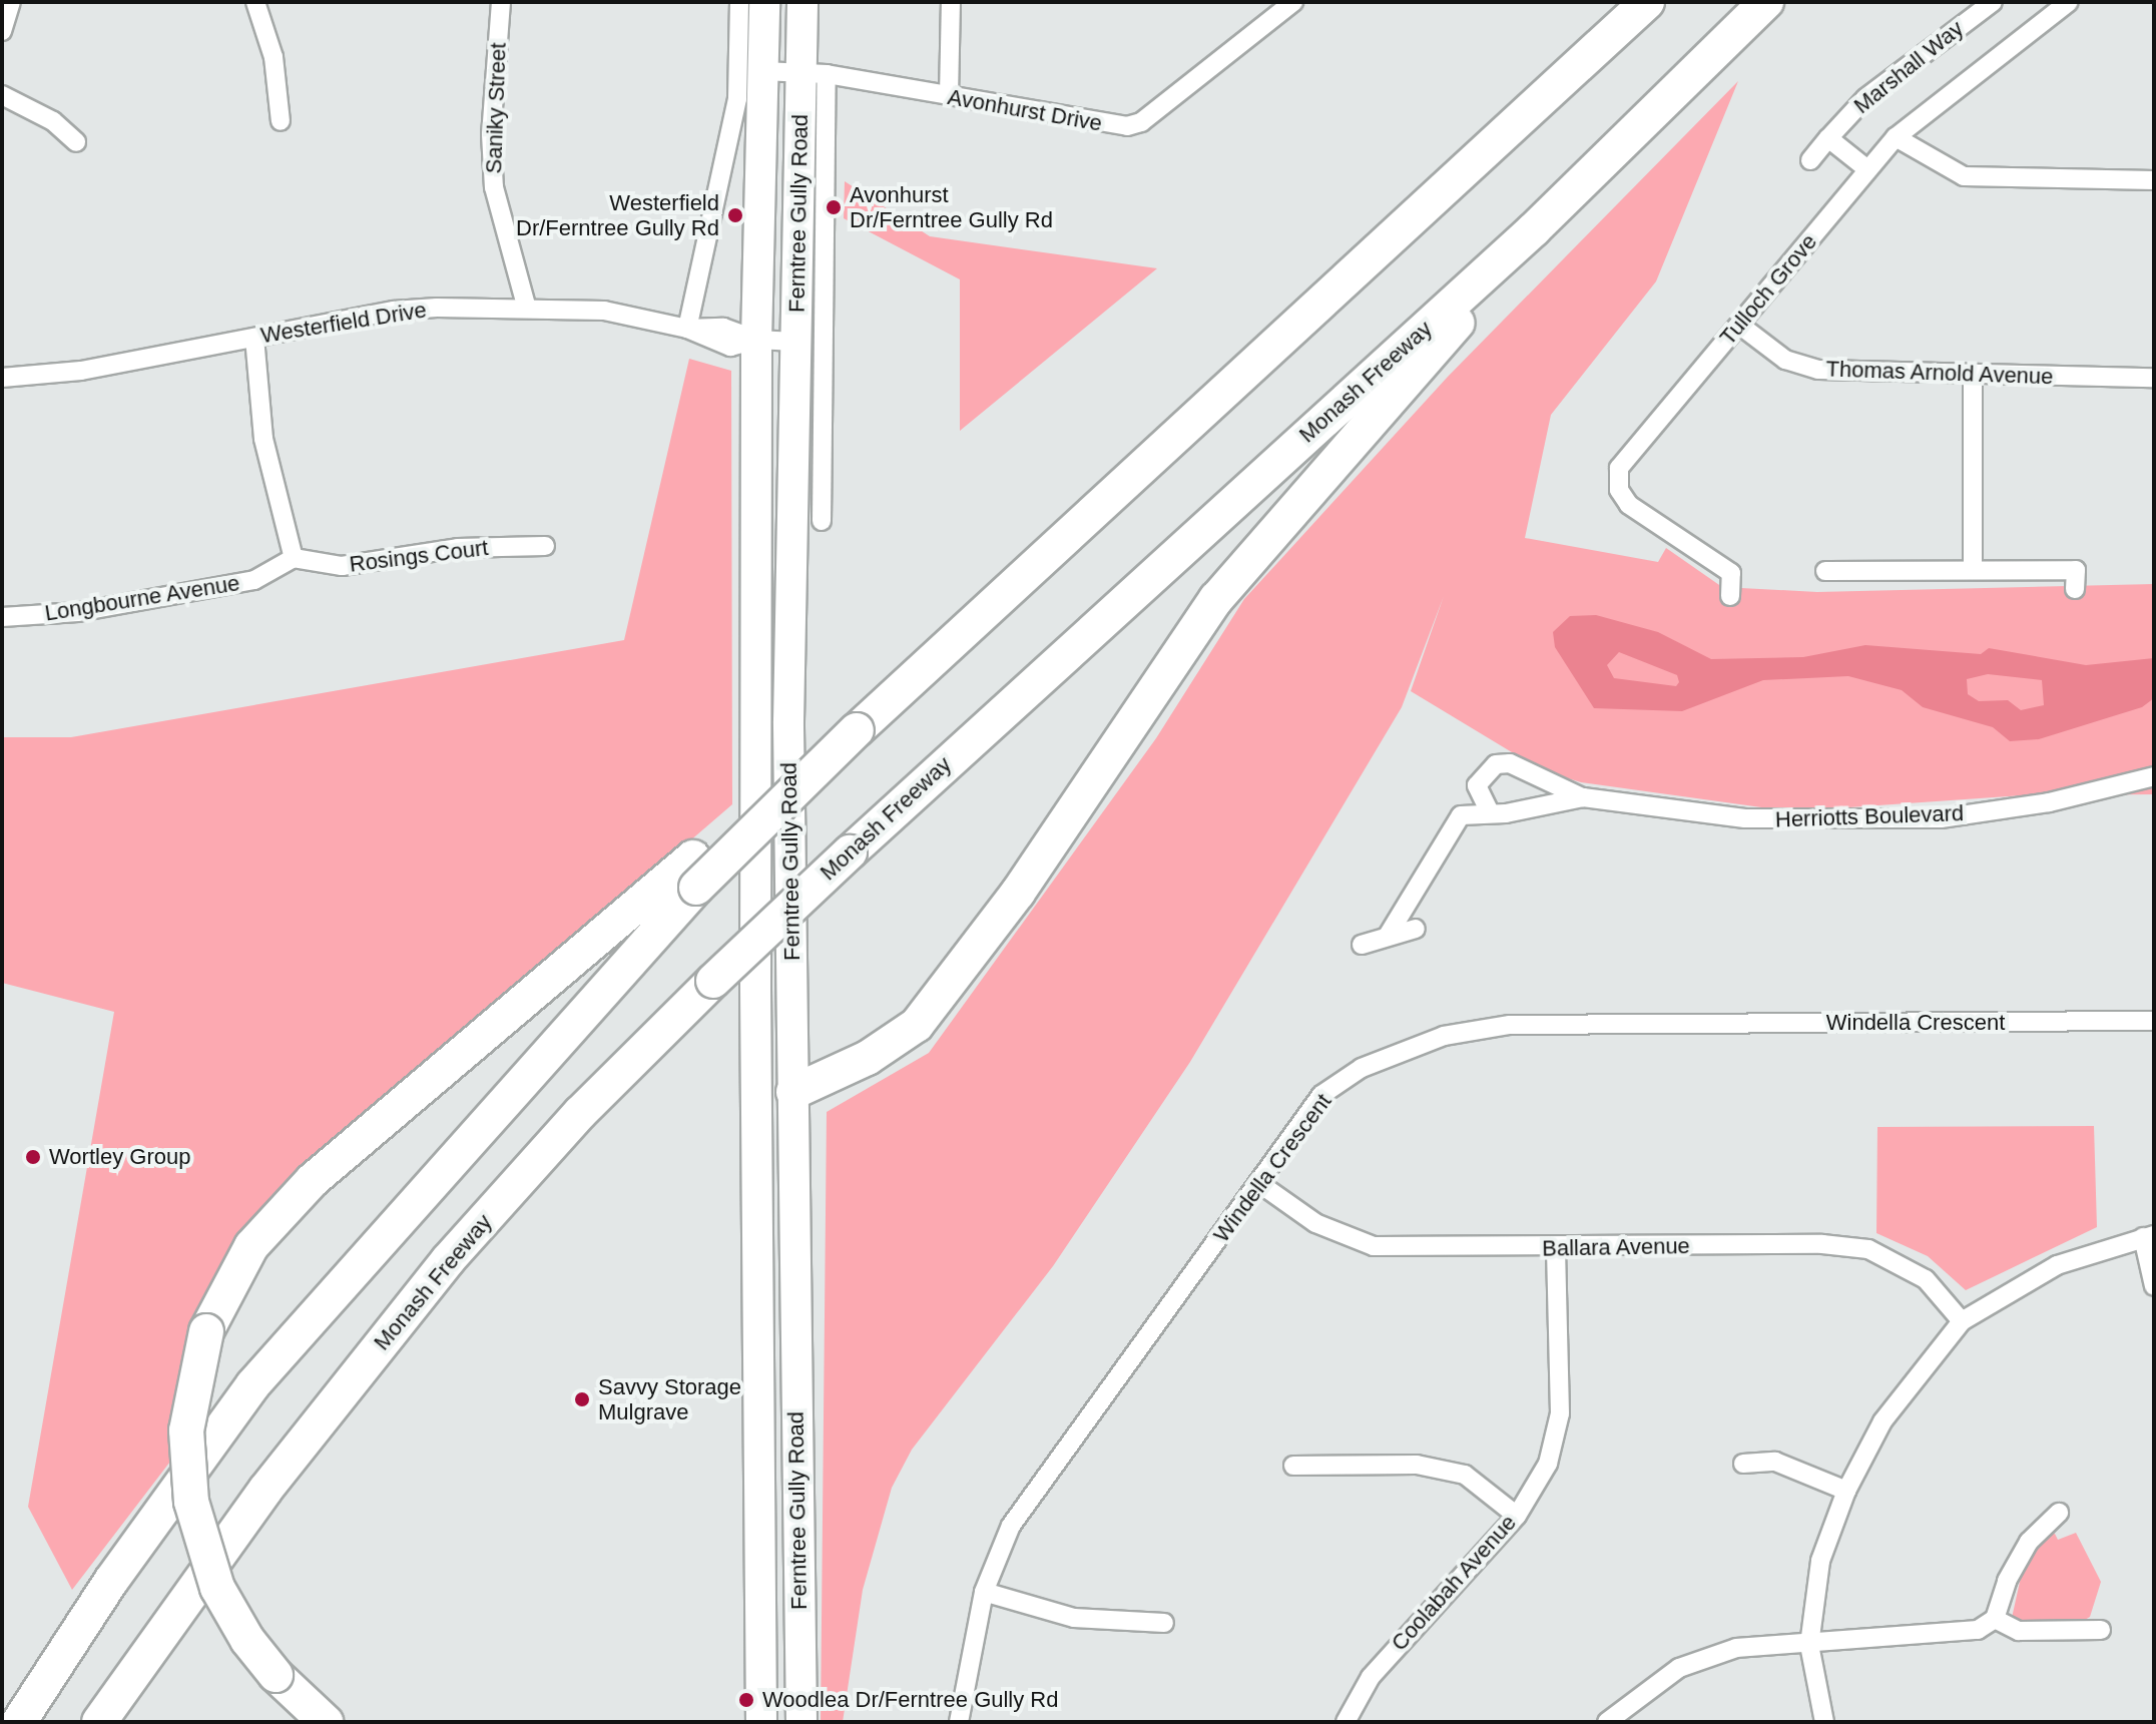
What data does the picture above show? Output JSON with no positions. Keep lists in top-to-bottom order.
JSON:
{
  "streets": {
    "highway": ["Monash Freeway"],
    "main road": ["Ferntree Gully Road"],
    "street": [
      "Marshall Way",
      "Saniky Street",
      "Avonhurst Drive",
      "Tulloch Grove",
      "Westerfield Drive",
      "Thomas Arnold Avenue",
      "Rosings Court",
      "Longbourne Avenue",
      "Herriotts Boulevard",
      "Windella Crescent",
      "Ballara Avenue",
      "Coolabah Avenue"
    ]
  },
  "crossings": [
    ["Saniky Street", "Westerfield Drive"],
    ["Avonhurst Drive", "Ferntree Gully Road"],
    ["Ferntree Gully Road", "Westerfield Drive"],
    ["Tulloch Grove", "Thomas Arnold Avenue"],
    ["Rosings Court", "Longbourne Avenue"],
    ["Windella Crescent", "Ballara Avenue"],
    ["Ballara Avenue", "Coolabah Avenue"]
  ],
  "places": [
    "Avonhurst Dr/Ferntree Gully Rd",
    "Westerfield Dr/Ferntree Gully Rd",
    "Wortley Group",
    "Savvy Storage Mulgrave",
    "Woodlea Dr/Ferntree Gully Rd"
  ]
}
